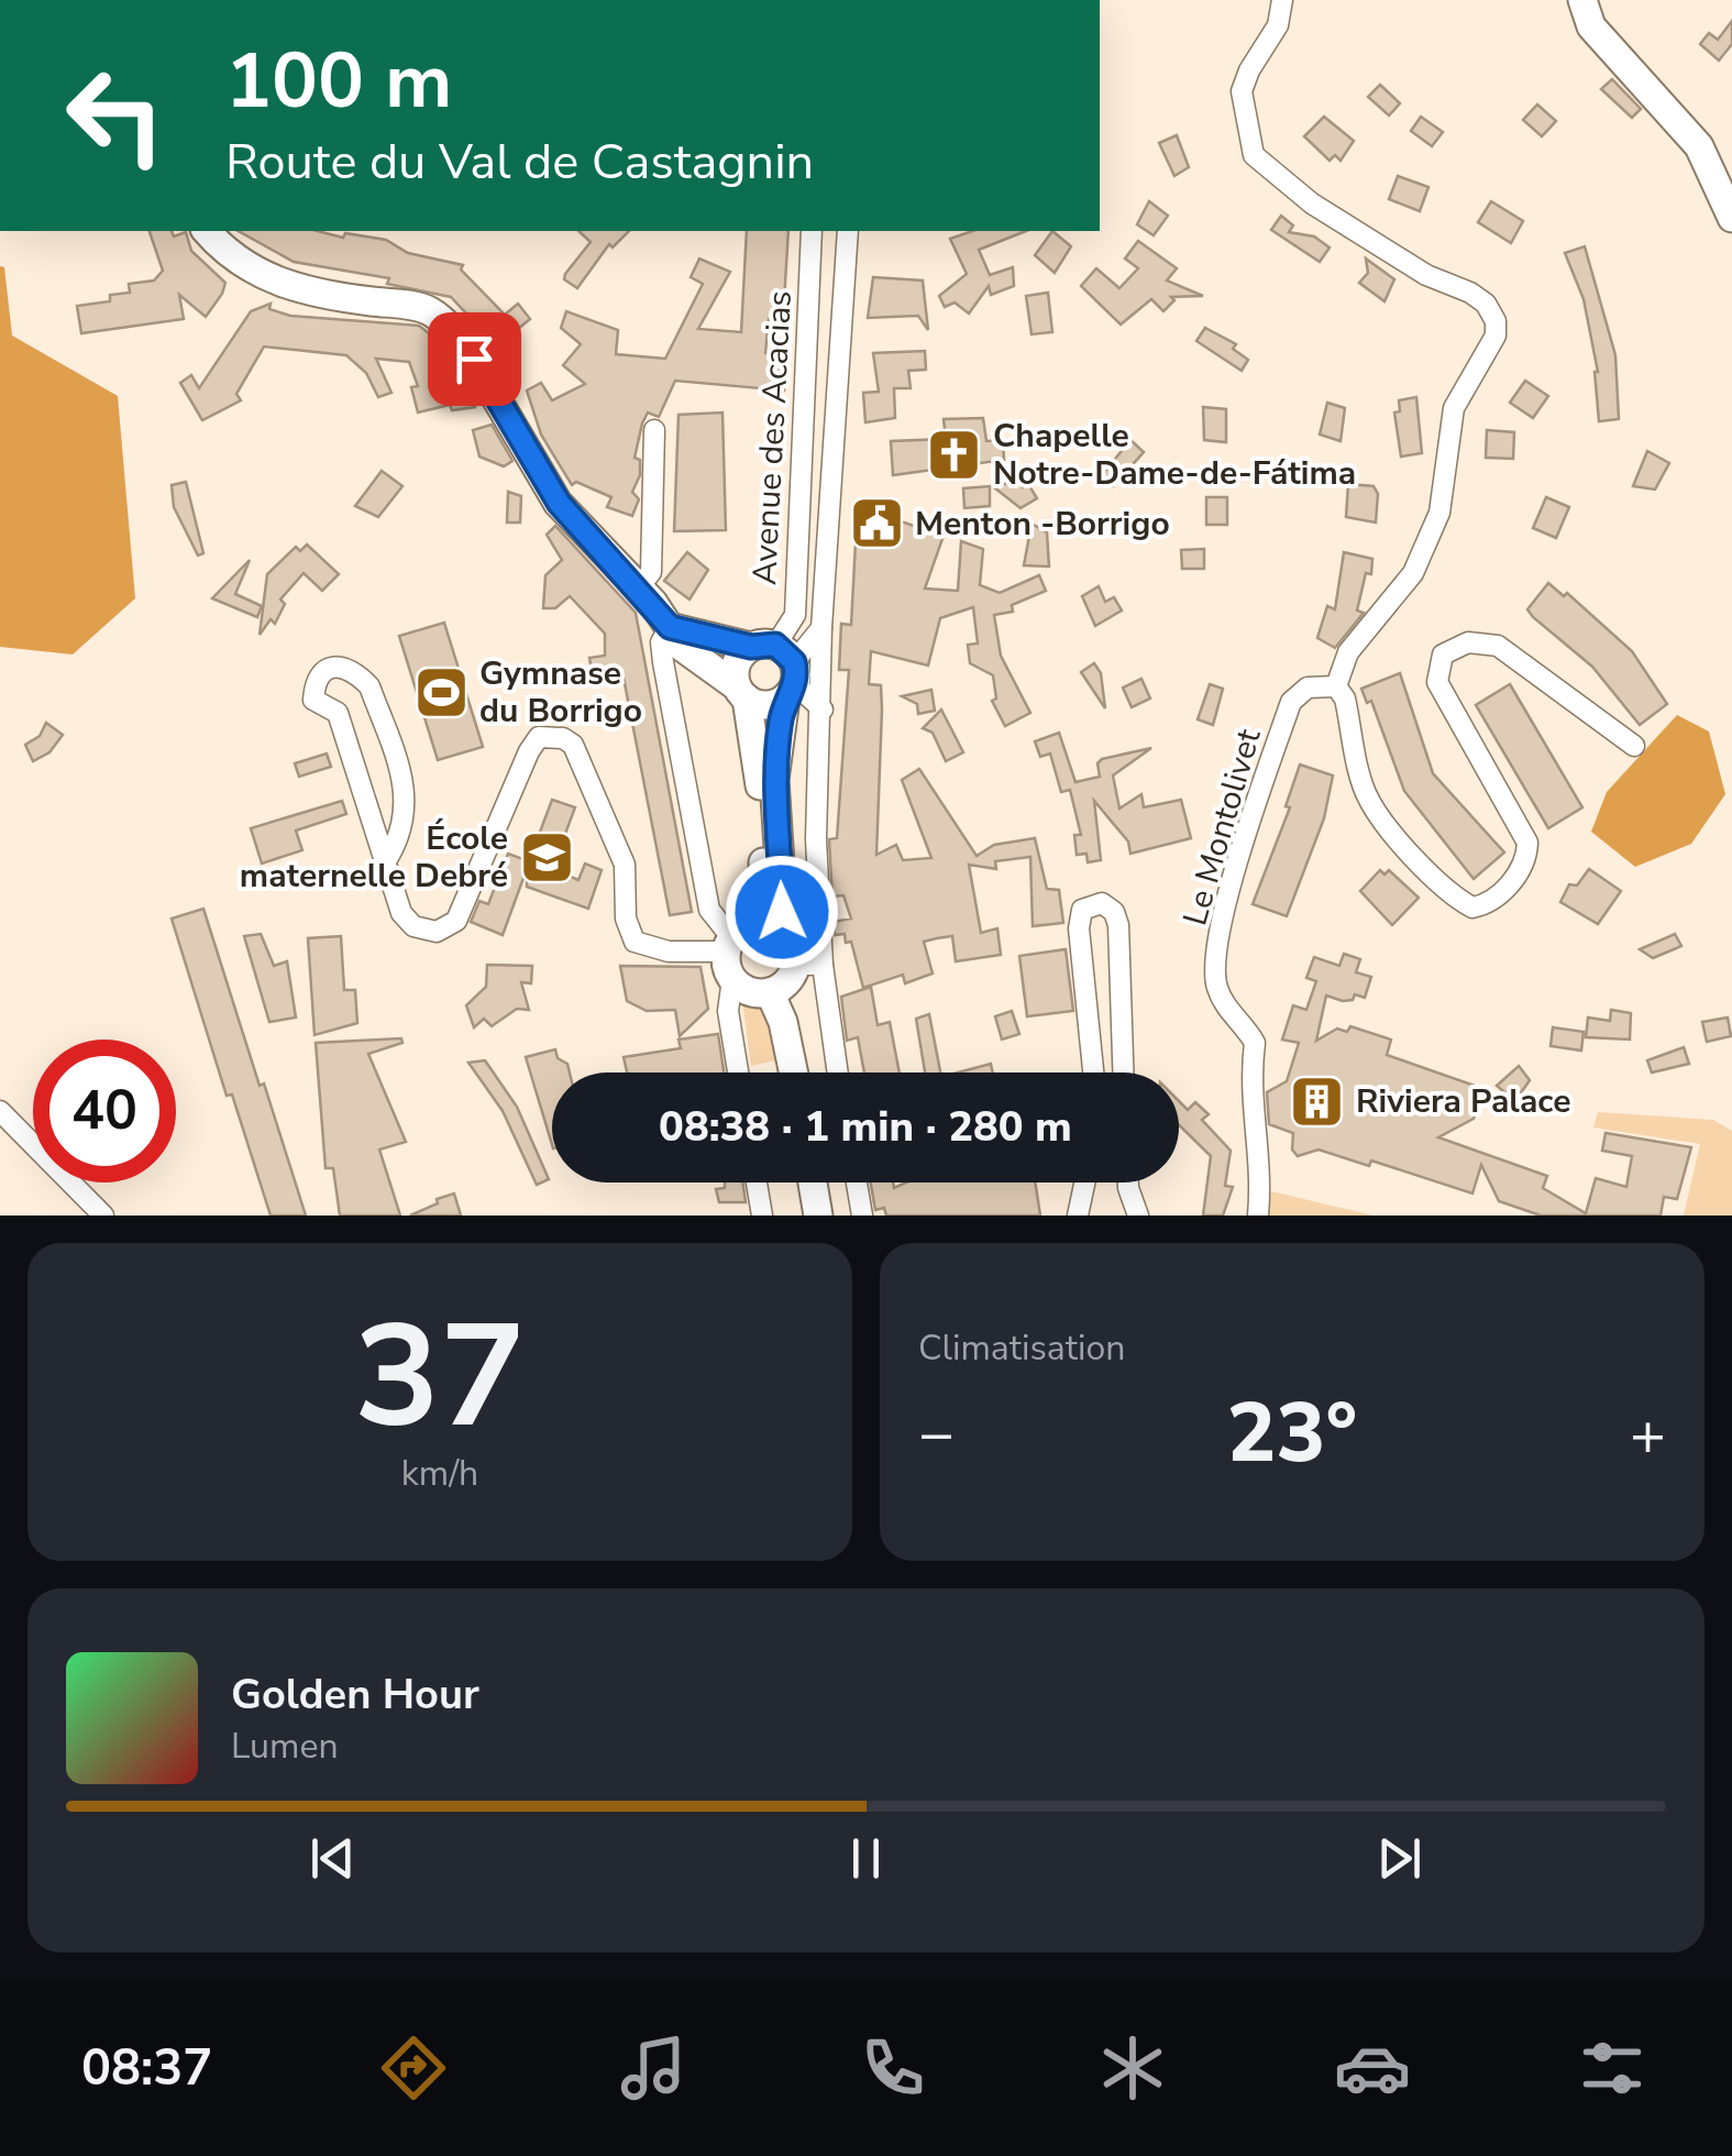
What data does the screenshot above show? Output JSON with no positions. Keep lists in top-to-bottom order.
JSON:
{
  "streets": {
    "street": ["Avenue des Acacias", "Le Montolivet"]
  },
  "places": {
    "church": ["Chapelle Notre-Dame-de-Fátima"],
    "public building": ["Menton -Borrigo"],
    "sports": ["Gymnase du Borrigo"],
    "school or university": ["École maternelle Debré"],
    "building": ["Riviera Palace"]
  },
  "page": {
    "turn": ["100 m", "Route du Val de Castagnin"],
    "limit": "40",
    "trip": "08:38 · 1 min · 280 m",
    "tile": [
      ["37", "km/h"],
      "Climatisation"
    ],
    "heat": ["−", "23°", "+"],
    "song": ["Golden Hour", "Lumen"],
    "tabs": "08:37"
  }
}
